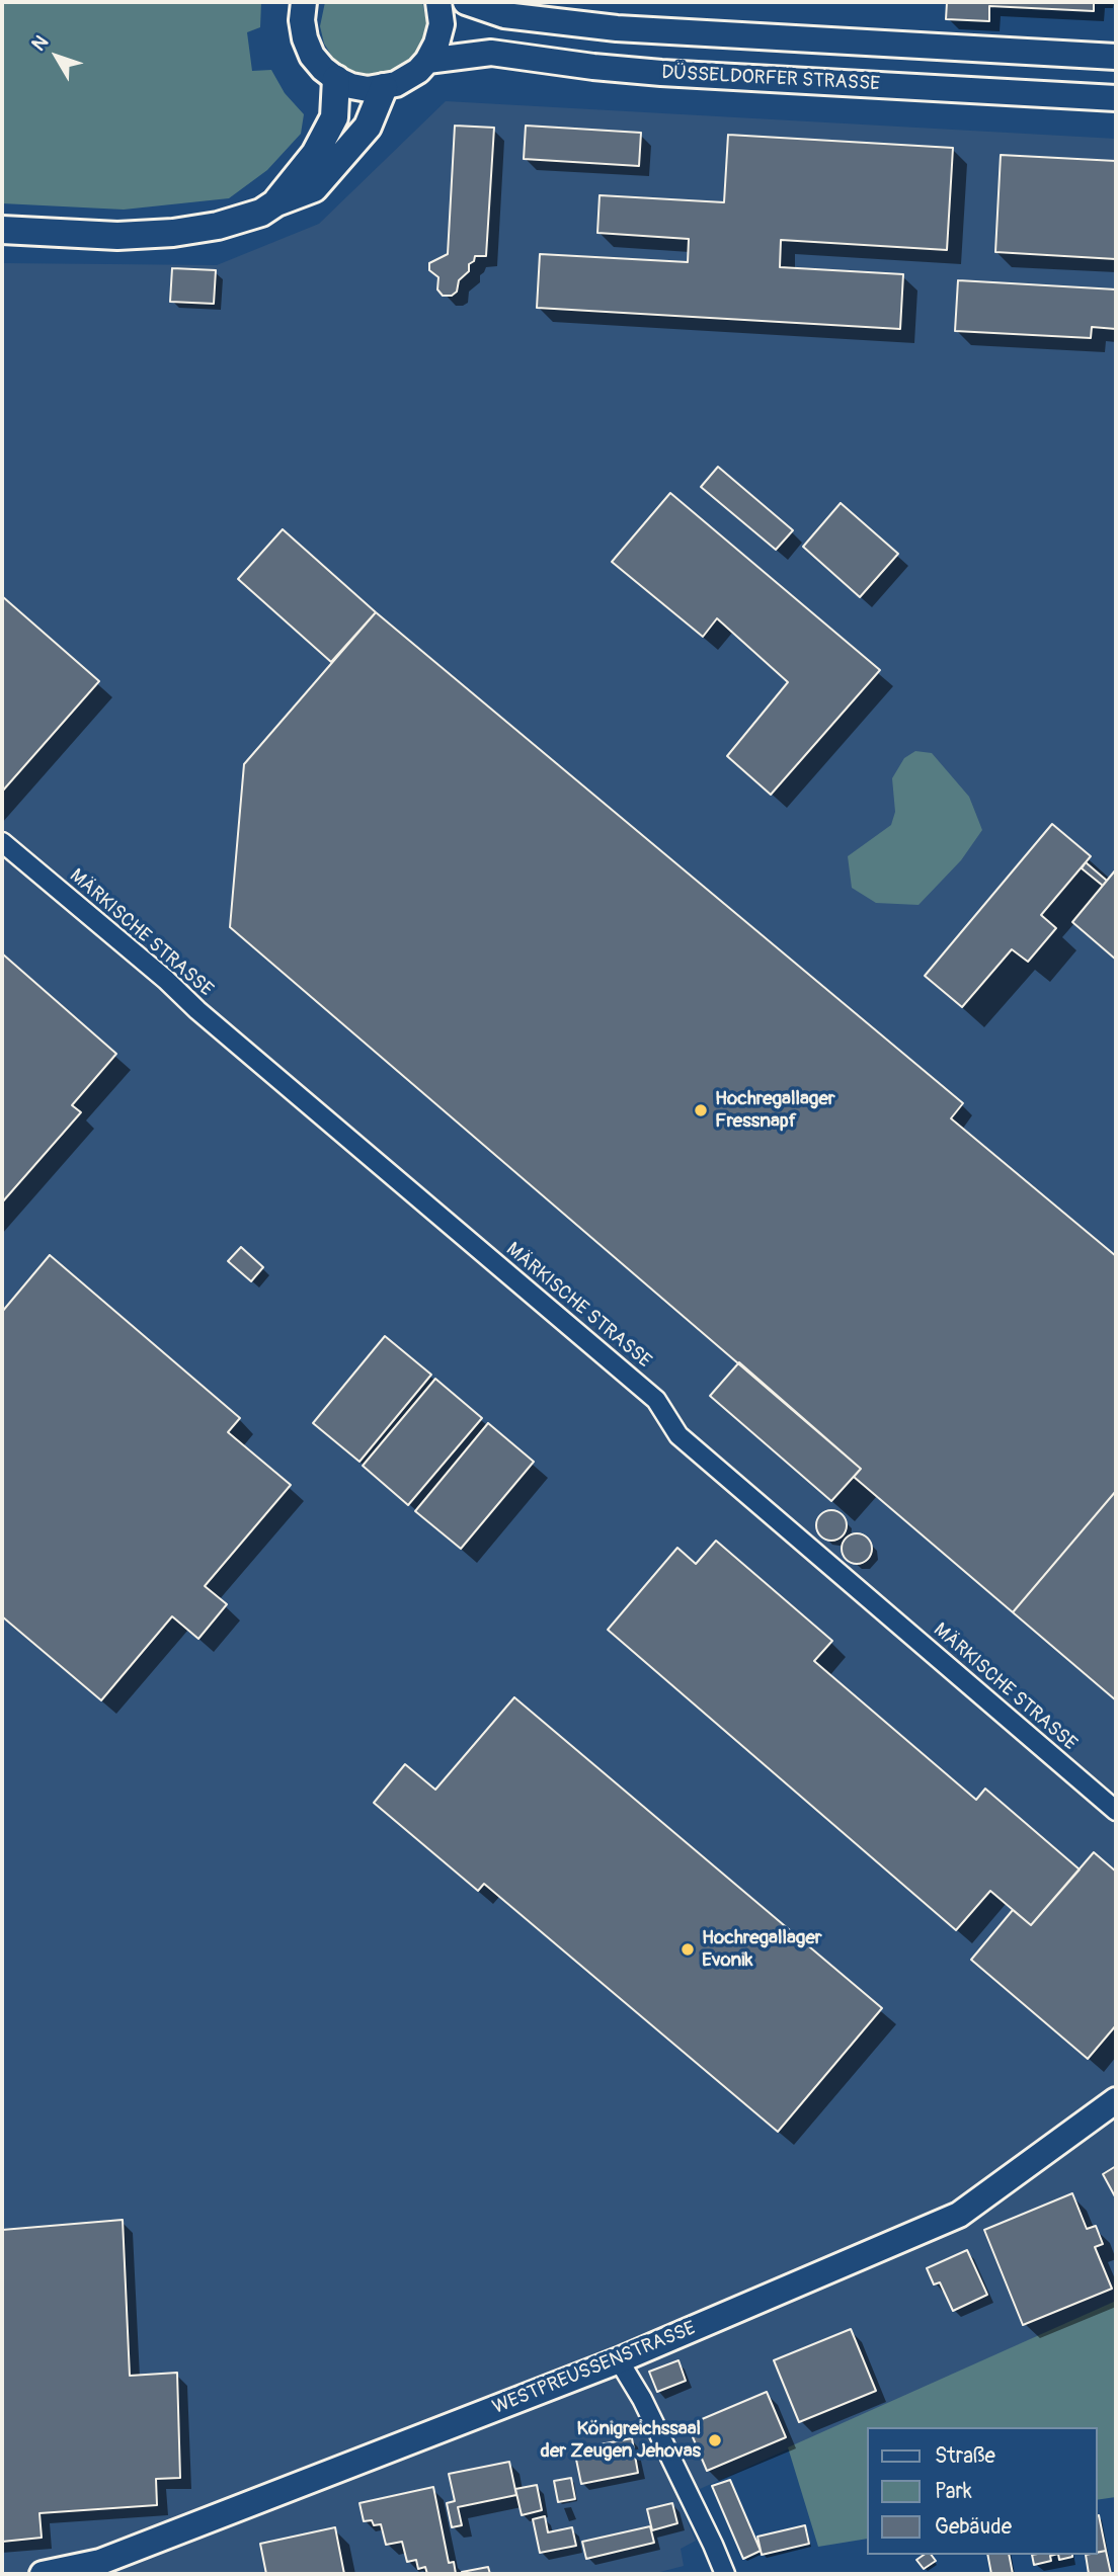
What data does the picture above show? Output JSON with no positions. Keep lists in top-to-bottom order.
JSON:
{
  "streets": {
    "main road": ["DÜSSELDORFER STRASSE", "WESTPREUSSENSTRASSE"],
    "street": ["MÄRKISCHE STRASSE"]
  },
  "places": ["Hochregallager Fressnapf", "Hochregallager Evonik", "Königreichssaal der Zeugen Jehovas"],
  "legend": ["Straße", "Park", "Gebäude"],
  "north": "top left"
}
